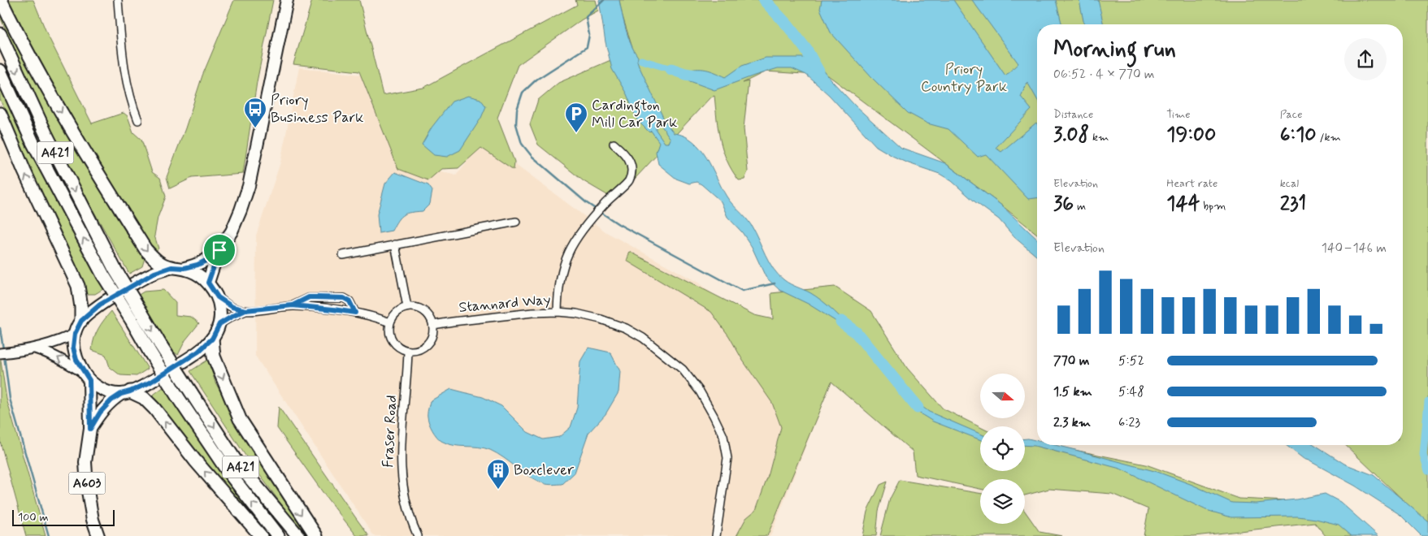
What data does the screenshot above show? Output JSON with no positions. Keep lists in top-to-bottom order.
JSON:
{
  "streets": {
    "highway": ["A421"],
    "main road": ["A603"],
    "street": ["Stannard Way", "Fraser Road"]
  },
  "crossings": [
    ["Stannard Way", "Fraser Road"]
  ],
  "parks": ["Priory Country Park"],
  "places": {
    "bus stop": ["Priory Business Park"],
    "parking": ["Cardington Mill Car Park"],
    "building": ["Boxclever"]
  },
  "scale_bar": "100 m",
  "north": "right",
  "page": {
    "heading": ["Morning run", "06:52 · 4 × 770 m"],
    "stats": [
      ["Distance", "3.08 km"],
      ["Time", "19:00"],
      ["Pace", "6:10 /km"],
      ["Elevation", "36 m"],
      ["Heart rate", "144 bpm"],
      ["kcal", "231"]
    ],
    "chart": ["Elevation", "140–146 m"],
    "list": [
      {
        "name": "770 m",
        "note": "5:52"
      },
      {
        "name": "1.5 km",
        "note": "5:48"
      },
      {
        "name": "2.3 km",
        "note": "6:23"
      }
    ],
    "scale": "100 m"
  }
}
